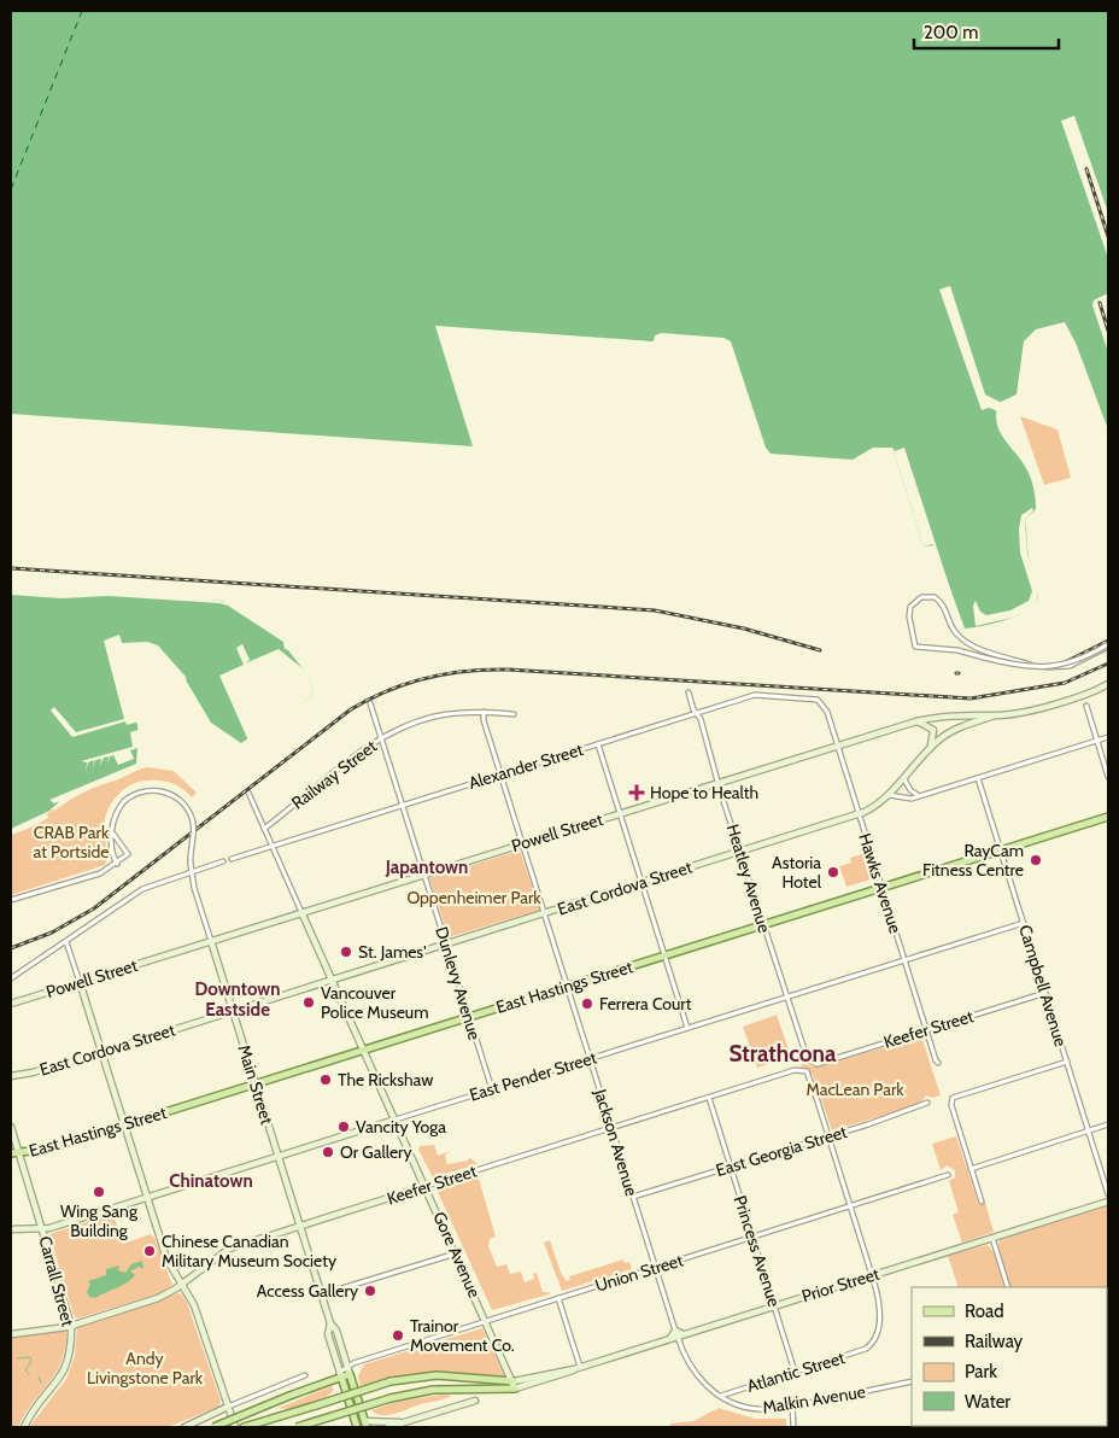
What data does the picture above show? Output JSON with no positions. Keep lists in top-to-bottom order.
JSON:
{
  "streets": {
    "main road": [
      "Powell Street",
      "East Cordova Street",
      "East Hastings Street",
      "Keefer Street",
      "East Pender Street",
      "Main Street",
      "Gore Avenue",
      "Carrall Street",
      "Prior Street"
    ],
    "street": [
      "Alexander Street",
      "Railway Street",
      "Heatley Avenue",
      "Hawks Avenue",
      "Dunlevy Avenue",
      "Campbell Avenue",
      "Jackson Avenue",
      "East Georgia Street",
      "Princess Avenue",
      "Union Street",
      "Atlantic Street",
      "Malkin Avenue"
    ]
  },
  "crossings": [
    ["Alexander Street", "Heatley Avenue"],
    ["Alexander Street", "Hawks Avenue"],
    ["Alexander Street", "Dunlevy Avenue"],
    ["Alexander Street", "Jackson Avenue"],
    ["Alexander Street", "Gore Avenue"],
    ["Railway Street", "Dunlevy Avenue"],
    ["Railway Street", "Jackson Avenue"],
    ["Railway Street", "Gore Avenue"],
    ["Powell Street", "Heatley Avenue"],
    ["Powell Street", "Hawks Avenue"],
    ["Powell Street", "East Cordova Street"],
    ["Powell Street", "Dunlevy Avenue"],
    ["Powell Street", "Main Street"],
    ["Powell Street", "Jackson Avenue"],
    ["Powell Street", "Gore Avenue"],
    ["Heatley Avenue", "East Cordova Street"],
    ["Heatley Avenue", "East Hastings Street"],
    ["Heatley Avenue", "Keefer Street"],
    ["Heatley Avenue", "East Pender Street"],
    ["Hawks Avenue", "East Cordova Street"],
    ["Hawks Avenue", "East Hastings Street"],
    ["Hawks Avenue", "Keefer Street"],
    ["Hawks Avenue", "East Pender Street"],
    ["East Cordova Street", "Dunlevy Avenue"],
    ["East Cordova Street", "Main Street"],
    ["East Cordova Street", "Jackson Avenue"],
    ["East Cordova Street", "Gore Avenue"],
    ["Dunlevy Avenue", "East Hastings Street"],
    ["Dunlevy Avenue", "East Pender Street"],
    ["Campbell Avenue", "East Hastings Street"],
    ["Campbell Avenue", "Keefer Street"],
    ["Campbell Avenue", "East Pender Street"],
    ["East Hastings Street", "Main Street"],
    ["East Hastings Street", "Jackson Avenue"],
    ["East Hastings Street", "Gore Avenue"],
    ["East Hastings Street", "Carrall Street"],
    ["Keefer Street", "Main Street"],
    ["Keefer Street", "Jackson Avenue"],
    ["Keefer Street", "East Georgia Street"],
    ["Keefer Street", "Princess Avenue"],
    ["Keefer Street", "Gore Avenue"],
    ["Keefer Street", "Carrall Street"],
    ["East Pender Street", "Main Street"],
    ["East Pender Street", "Jackson Avenue"],
    ["East Pender Street", "Gore Avenue"],
    ["East Pender Street", "Carrall Street"],
    ["Main Street", "Union Street"],
    ["Jackson Avenue", "East Georgia Street"],
    ["Jackson Avenue", "Union Street"],
    ["Jackson Avenue", "Prior Street"],
    ["Jackson Avenue", "Malkin Avenue"],
    ["East Georgia Street", "Princess Avenue"],
    ["Princess Avenue", "Union Street"],
    ["Princess Avenue", "Prior Street"],
    ["Princess Avenue", "Atlantic Street"],
    ["Gore Avenue", "Union Street"],
    ["Gore Avenue", "Prior Street"],
    ["Prior Street", "Atlantic Street"],
    ["Prior Street", "Malkin Avenue"],
    ["Atlantic Street", "Malkin Avenue"]
  ],
  "districts": [
    "Japantown",
    "Downtown Eastside",
    "Strathcona",
    "Chinatown"
  ],
  "parks": [
    "CRAB Park at Portside",
    "Oppenheimer Park",
    "MacLean Park",
    "Andy Livingstone Park"
  ],
  "places": {
    "health": ["Hope to Health"],
    "other": [
      "RayCam Fitness Centre",
      "Astoria Hotel",
      "St. James'",
      "Vancouver Police Museum",
      "Ferrera Court",
      "The Rickshaw",
      "Vancity Yoga",
      "Or Gallery",
      "Wing Sang Building",
      "Chinese Canadian Military Museum Society",
      "Access Gallery",
      "Trainor Movement Co."
    ]
  },
  "legend": [
    "Road",
    "Railway",
    "Park",
    "Water"
  ],
  "scale_bar": "200 m"
}
